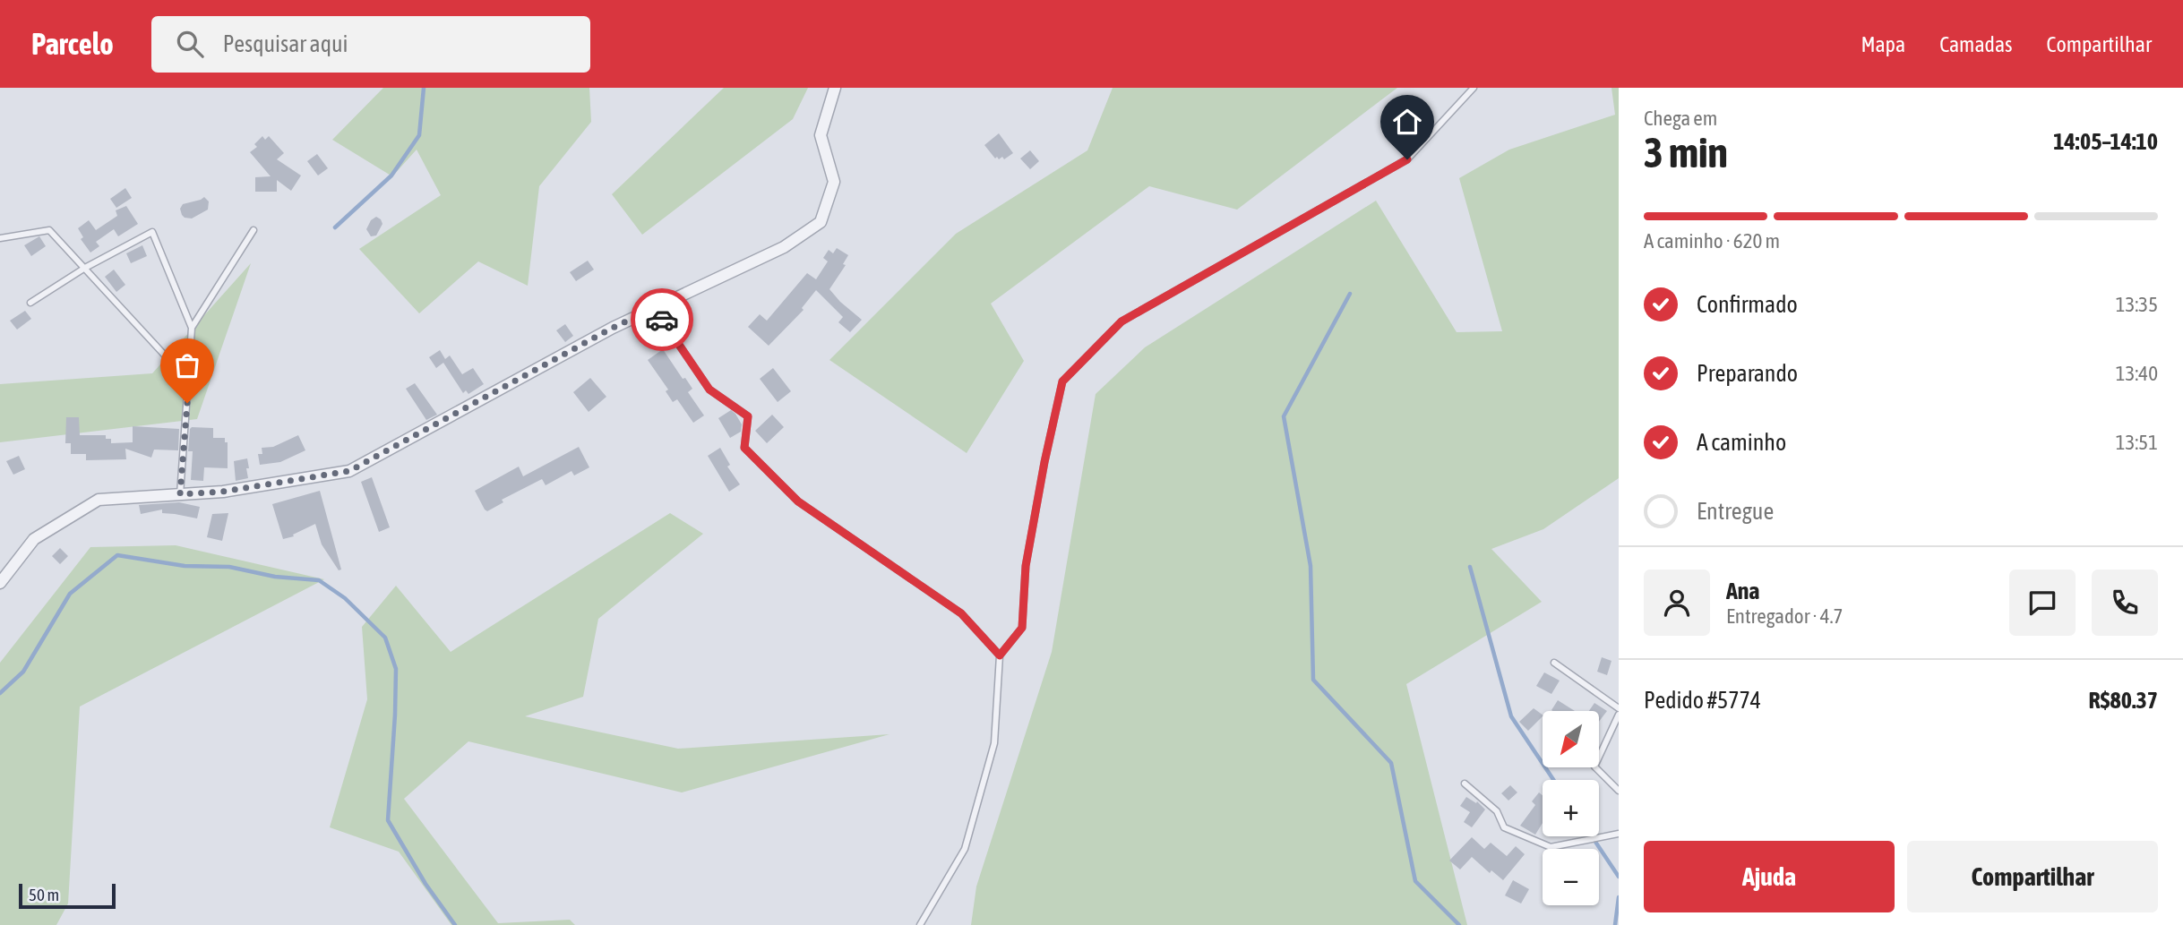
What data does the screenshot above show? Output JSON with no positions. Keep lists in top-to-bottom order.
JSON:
{
  "scale_bar": "50 m",
  "north": "bottom left",
  "page": {
    "header": "Parcelo",
    "search": "Pesquisar aqui",
    "nav": ["Mapa", "Camadas", "Compartilhar"],
    "heading": ["3 min", "Chega em", "14:05–14:10"],
    "panel": [
      "Ana",
      "Entregador · 4.7",
      "Pedido #5774",
      "R$80.37"
    ],
    "bar": "A caminho · 620 m",
    "list": [
      ["Confirmado", "13:35"],
      ["Preparando", "13:40"],
      ["A caminho", "13:51"],
      "Entregue"
    ],
    "map_buttons": ["+", "−"],
    "buttons": ["Ajuda", "Compartilhar"],
    "scale": "50 m"
  }
}
